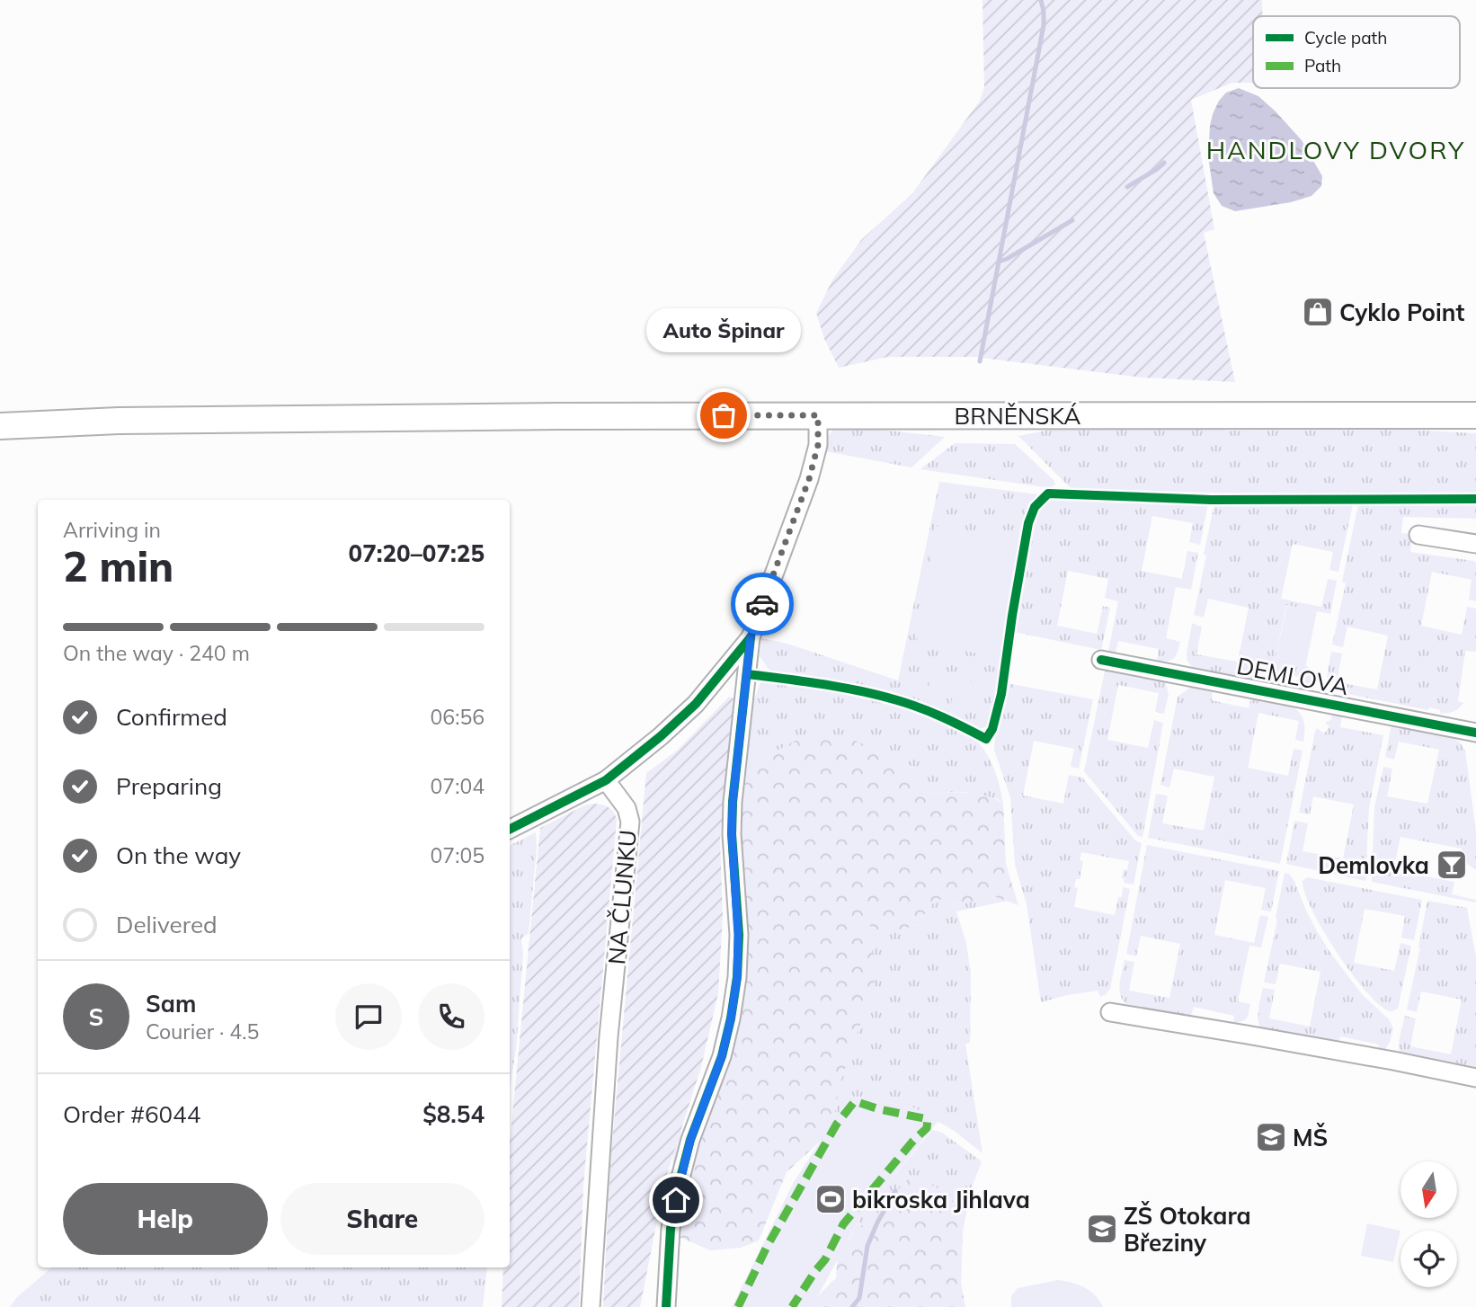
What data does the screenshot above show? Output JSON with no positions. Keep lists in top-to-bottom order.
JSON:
{
  "streets": {
    "main road": ["BRNĚNSKÁ"],
    "street": ["DEMLOVA", "NA ČLUNKU"]
  },
  "districts": ["HANDLOVY DVORY"],
  "places": {
    "shop": ["Cyklo Point"],
    "other": ["Auto Špinar"],
    "bar": ["Demlovka"],
    "school or university": ["MŠ", "ZŠ Otokara Březiny"],
    "sports": ["bikroska Jihlava"]
  },
  "legend": ["Cycle path", "Path"],
  "north": "bottom",
  "page": {
    "bubble": "Auto Špinar",
    "heading": ["2 min", "Arriving in", "07:20–07:25"],
    "panel": [
      "Sam",
      "Courier · 4.5",
      "Order #6044",
      "$8.54"
    ],
    "bar": "On the way · 240 m",
    "list": [
      ["Confirmed", "06:56"],
      ["Preparing", "07:04"],
      ["On the way", "07:05"],
      "Delivered"
    ],
    "round": "S",
    "buttons": ["Help", "Share"]
  }
}
